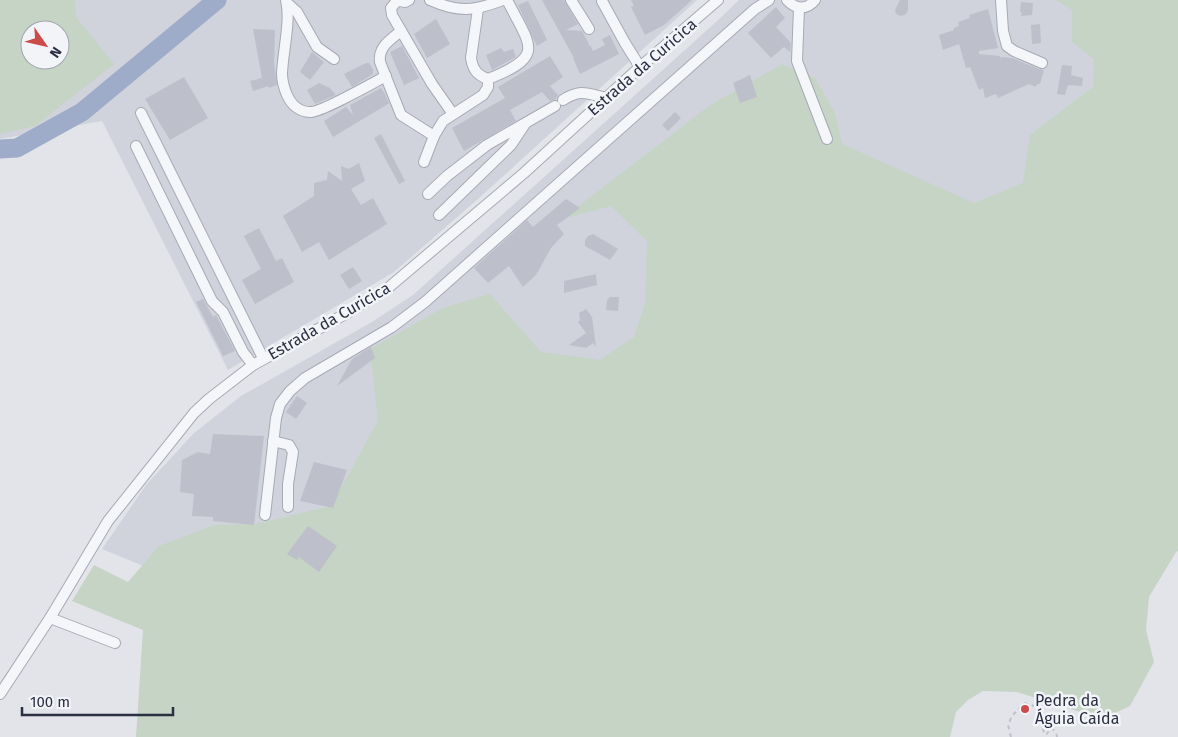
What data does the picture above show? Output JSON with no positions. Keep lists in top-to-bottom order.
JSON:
{
  "streets": {
    "street": ["Estrada da Curicica"]
  },
  "places": ["Pedra da Águia Caída"],
  "scale_bar": "100 m",
  "north": "bottom right"
}
